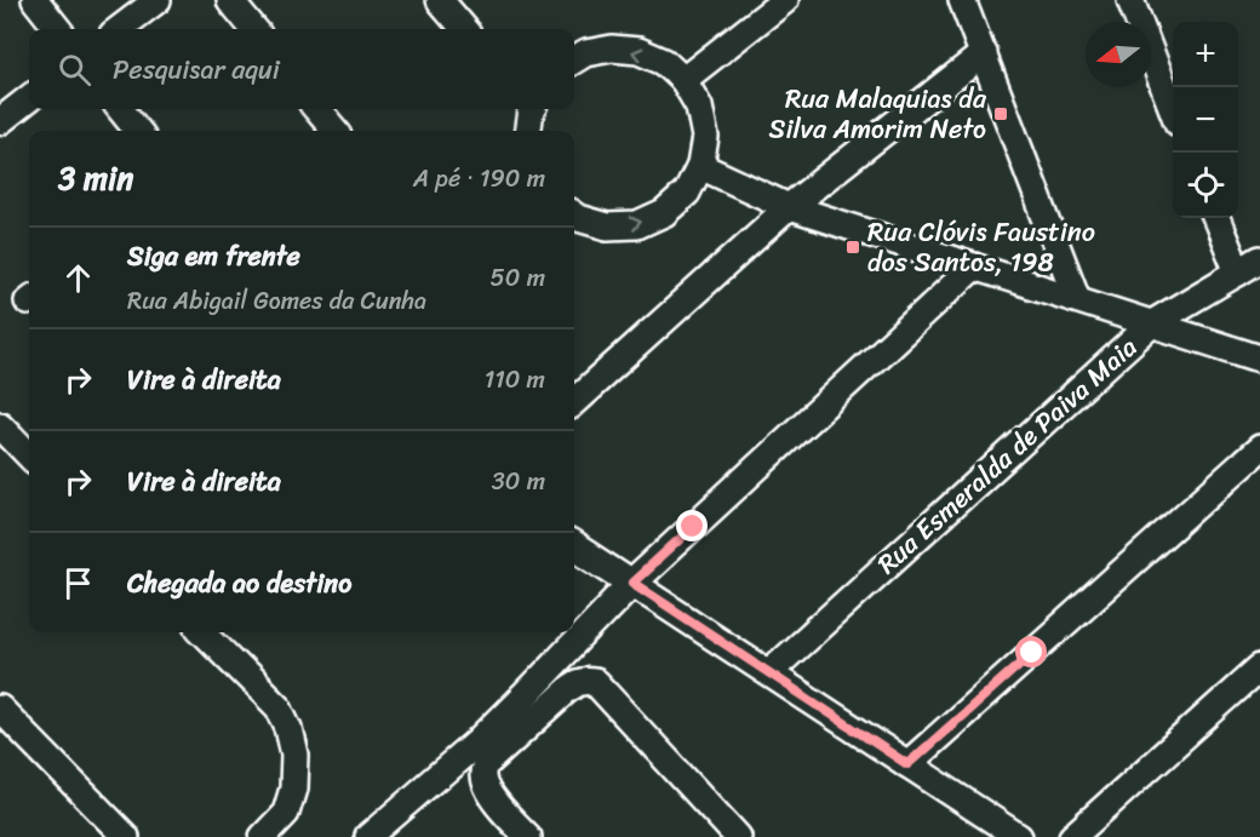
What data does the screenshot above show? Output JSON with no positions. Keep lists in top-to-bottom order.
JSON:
{
  "streets": {
    "street": ["Rua Esmeralda de Paiva Maia"]
  },
  "places": {
    "transit": ["Rua Malaquias da Silva Amorim Neto", "Rua Clóvis Faustino dos Santos, 198"]
  },
  "north": "left",
  "page": {
    "map_buttons": ["+", "−"],
    "search": "Pesquisar aqui",
    "heading": ["3 min", "A pé · 190 m"],
    "list": [
      ["Siga em frente", "Rua Abigail Gomes da Cunha", "50 m"],
      ["Vire à direita", "110 m"],
      ["Vire à direita", "30 m"],
      "Chegada ao destino"
    ]
  }
}
